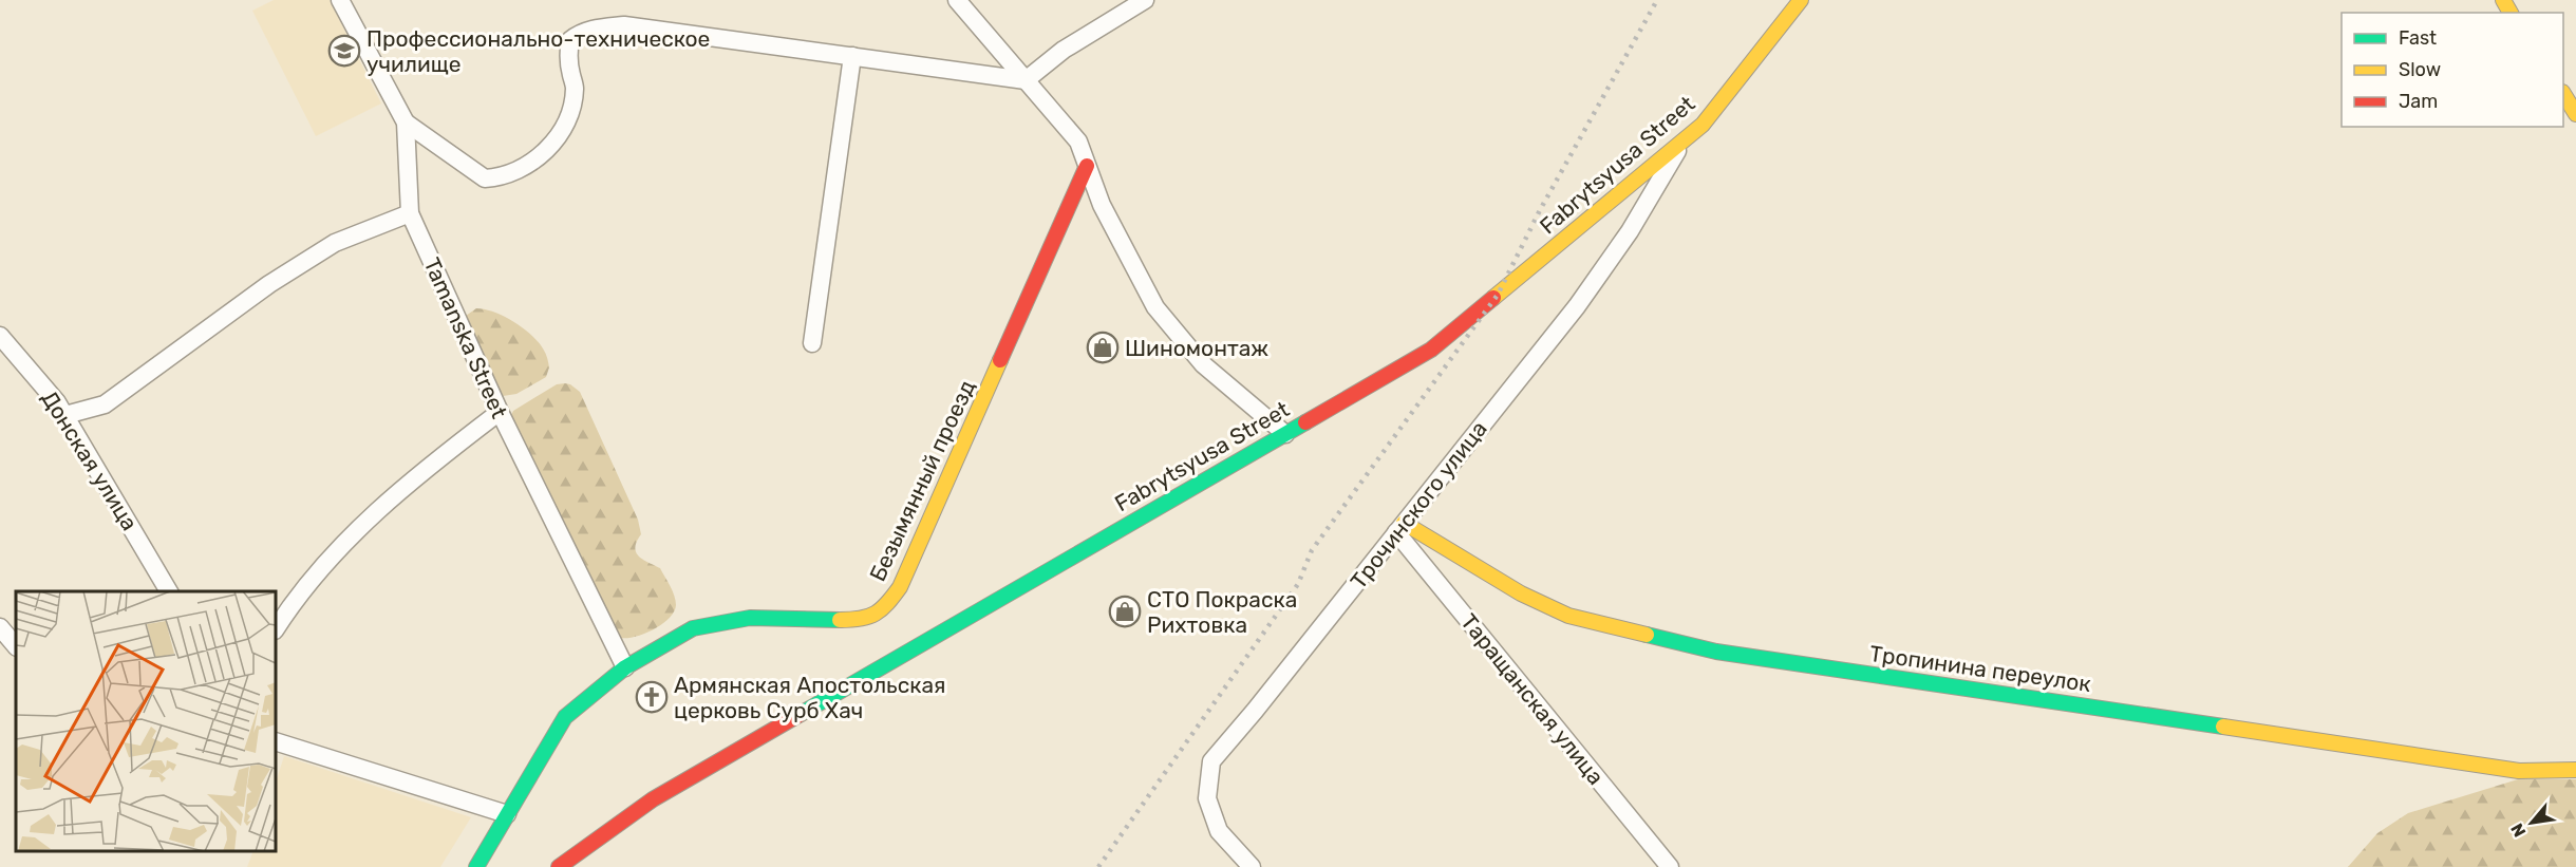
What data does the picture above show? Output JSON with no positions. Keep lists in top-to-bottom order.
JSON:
{
  "streets": {
    "street": [
      "Fabrytsyusa Street",
      "Tamanska Street",
      "Донская улица",
      "Безымянный проезд",
      "Трочинского улица",
      "Тропинина переулок",
      "Таращанская улица"
    ]
  },
  "crossings": [
    ["Fabrytsyusa Street", "Трочинского улица"],
    ["Tamanska Street", "Безымянный проезд"],
    ["Трочинского улица", "Тропинина переулок"],
    ["Трочинского улица", "Таращанская улица"],
    ["Тропинина переулок", "Таращанская улица"]
  ],
  "places": {
    "school or university": ["Профессионально-техническое училище"],
    "shop": ["Шиномонтаж", "СТО Покраска Рихтовка"],
    "church": ["Армянская Апостольская церковь Сурб Хач"]
  },
  "legend": ["Fast", "Slow", "Jam"],
  "north": "bottom left"
}
